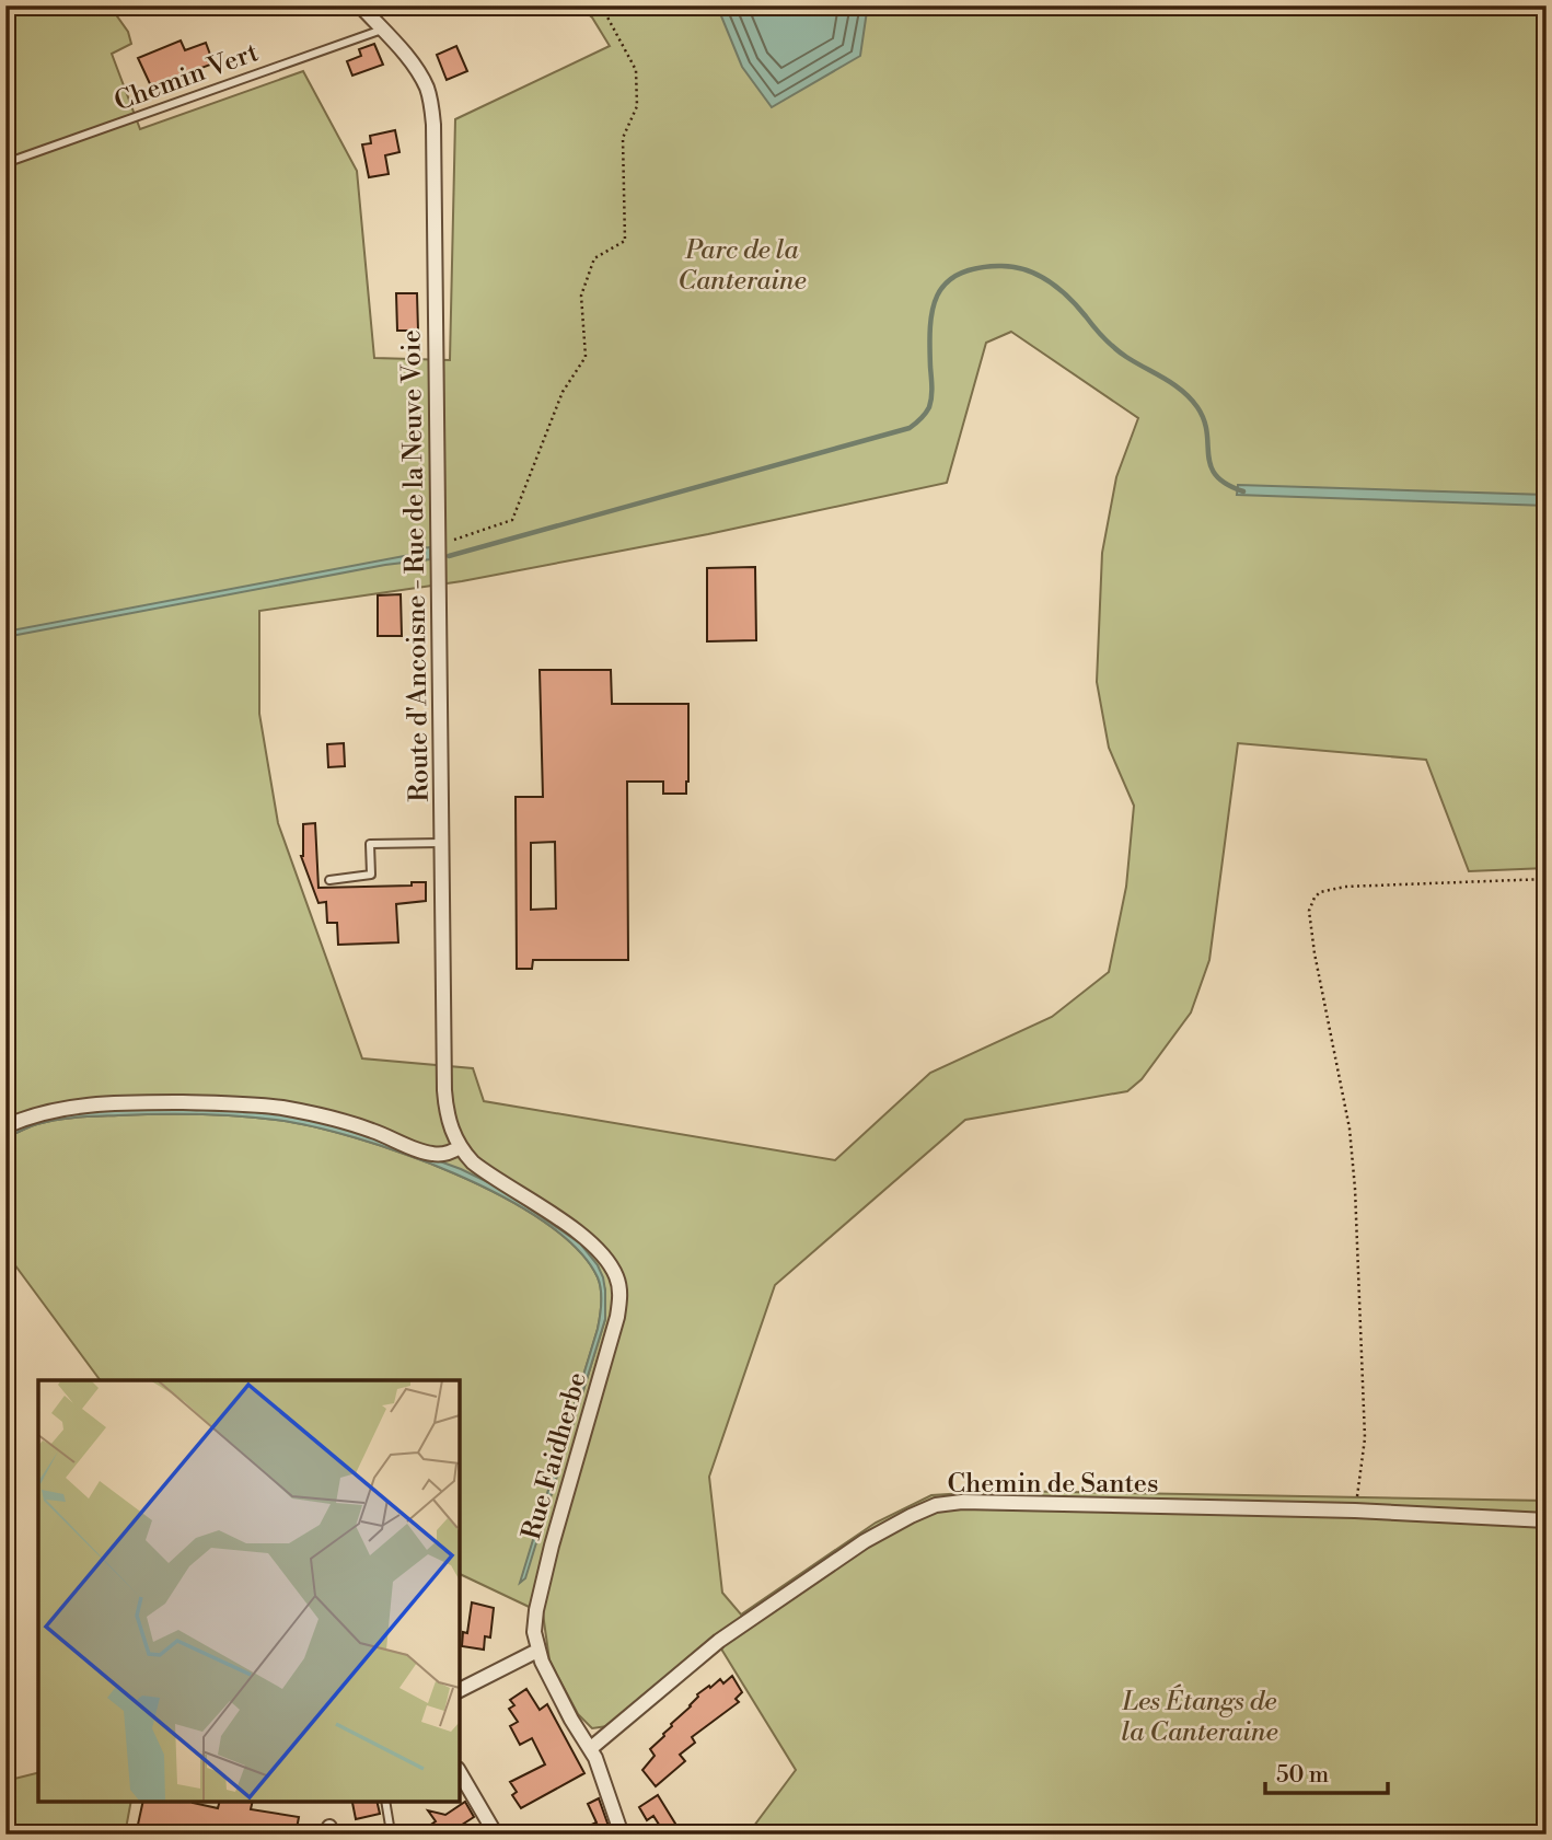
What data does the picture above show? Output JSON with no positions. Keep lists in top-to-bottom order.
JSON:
{
  "streets": {
    "street": ["Route d'Ancoisne - Rue de la Neuve Voie", "Rue Faidherbe", "Chemin de Santes"],
    "lane": ["Chemin Vert"]
  },
  "crossings": [
    ["Chemin Vert", "Route d'Ancoisne - Rue de la Neuve Voie"],
    ["Route d'Ancoisne - Rue de la Neuve Voie", "Rue Faidherbe"],
    ["Rue Faidherbe", "Chemin de Santes"]
  ],
  "parks": ["Parc de la Canteraine", "Les Étangs de la Canteraine"],
  "scale_bar": "50 m"
}
